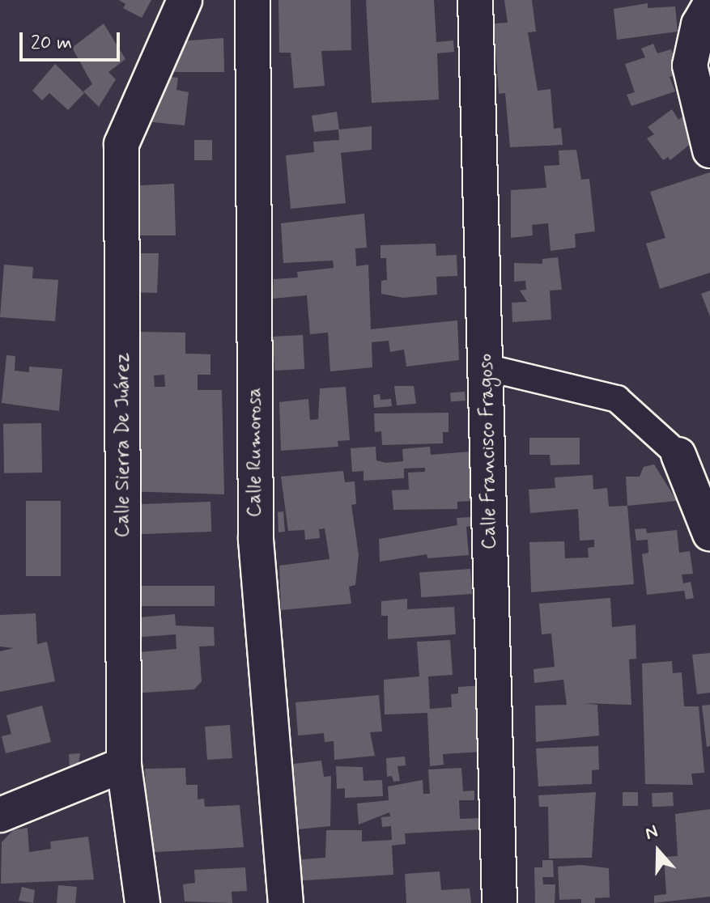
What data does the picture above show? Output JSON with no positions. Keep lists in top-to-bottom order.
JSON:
{
  "streets": {
    "street": ["Calle Sierra De Juárez", "Calle Francisco Fragoso", "Calle Rumorosa"]
  },
  "scale_bar": "20 m",
  "north": "top"
}
